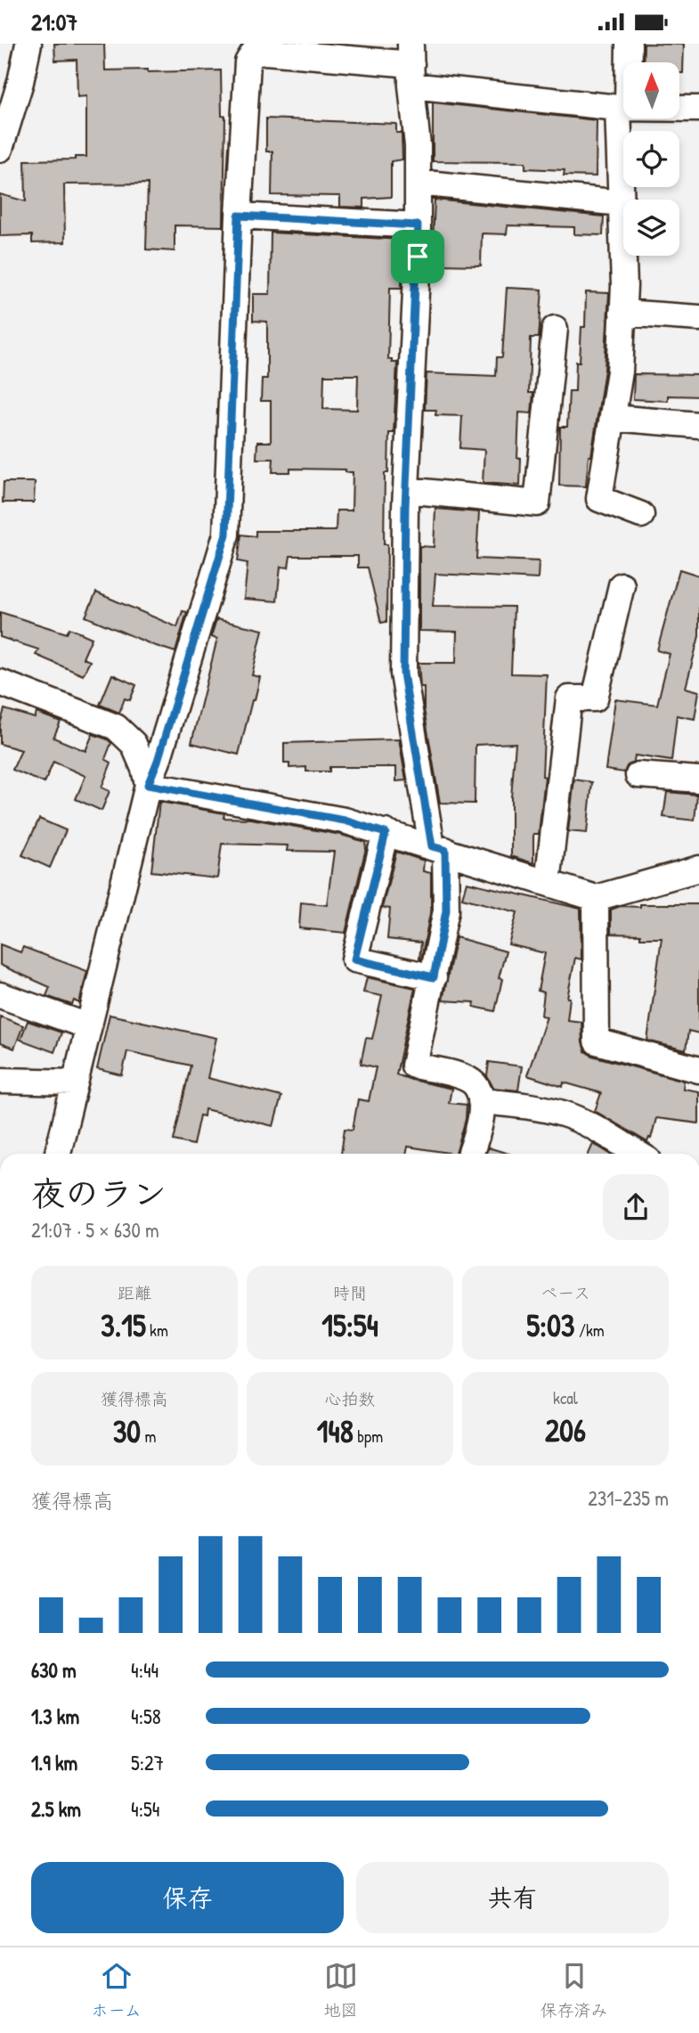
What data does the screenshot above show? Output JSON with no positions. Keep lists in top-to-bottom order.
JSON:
{
  "north": "top",
  "page": {
    "status": "21:07",
    "heading": ["夜のラン", "21:07 · 5 × 630 m"],
    "stats": [
      ["距離", "3.15 km"],
      ["時間", "15:54"],
      ["ペース", "5:03 /km"],
      ["獲得標高", "30 m"],
      ["心拍数", "148 bpm"],
      ["kcal", "206"]
    ],
    "chart": ["獲得標高", "231–235 m"],
    "list": [
      {
        "name": "630 m",
        "note": "4:44"
      },
      {
        "name": "1.3 km",
        "note": "4:58"
      },
      {
        "name": "1.9 km",
        "note": "5:27"
      },
      {
        "name": "2.5 km",
        "note": "4:54"
      }
    ],
    "buttons": ["保存", "共有"],
    "tabs": ["ホーム", "地図", "保存済み"]
  }
}
